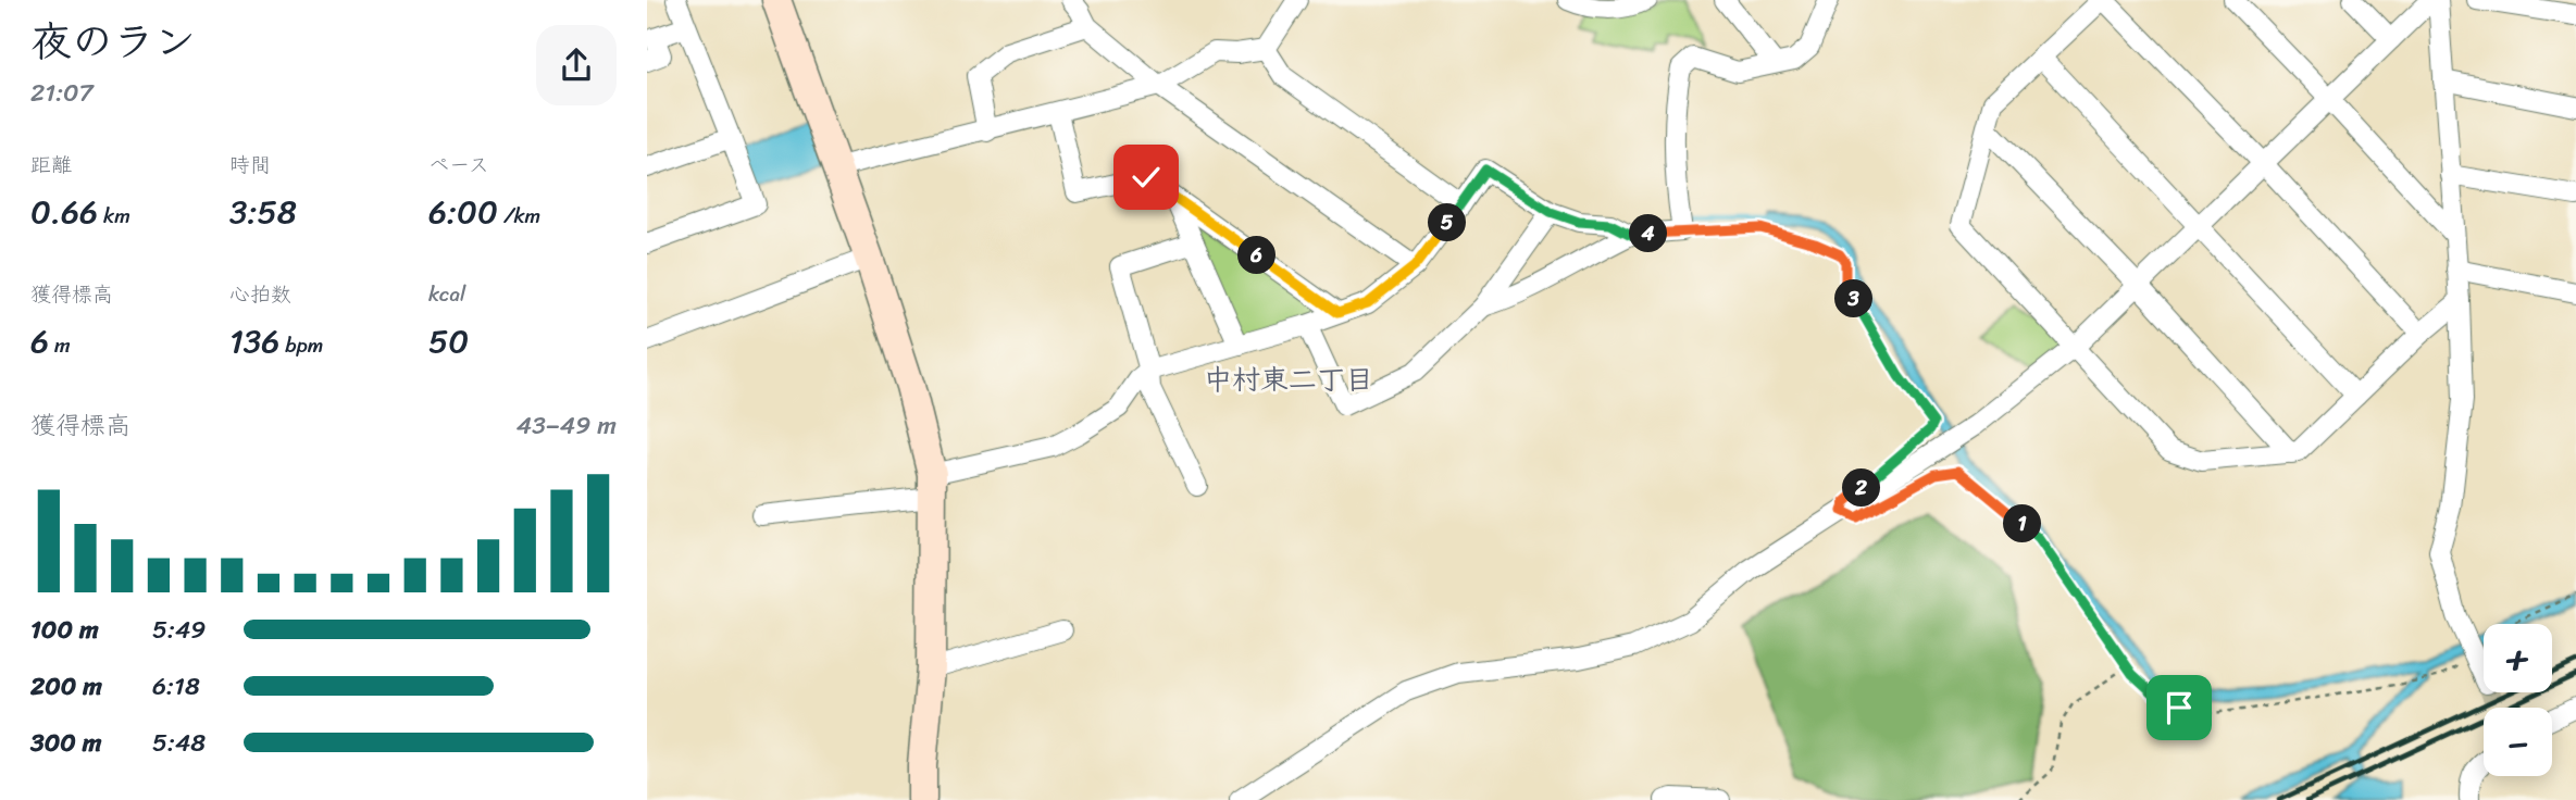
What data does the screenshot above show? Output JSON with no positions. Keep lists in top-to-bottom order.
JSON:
{
  "districts": ["中村東二丁目"],
  "page": {
    "heading": ["夜のラン", "21:07"],
    "stats": [
      ["距離", "0.66 km"],
      ["時間", "3:58"],
      ["ペース", "6:00 /km"],
      ["獲得標高", "6 m"],
      ["心拍数", "136 bpm"],
      ["kcal", "50"]
    ],
    "pins": [
      "5",
      "4",
      "6",
      "3",
      "2",
      "1"
    ],
    "chart": ["獲得標高", "43–49 m"],
    "list": [
      {
        "name": "100 m",
        "note": "5:49"
      },
      {
        "name": "200 m",
        "note": "6:18"
      },
      {
        "name": "300 m",
        "note": "5:48"
      }
    ],
    "map_buttons": ["+", "−"]
  }
}
